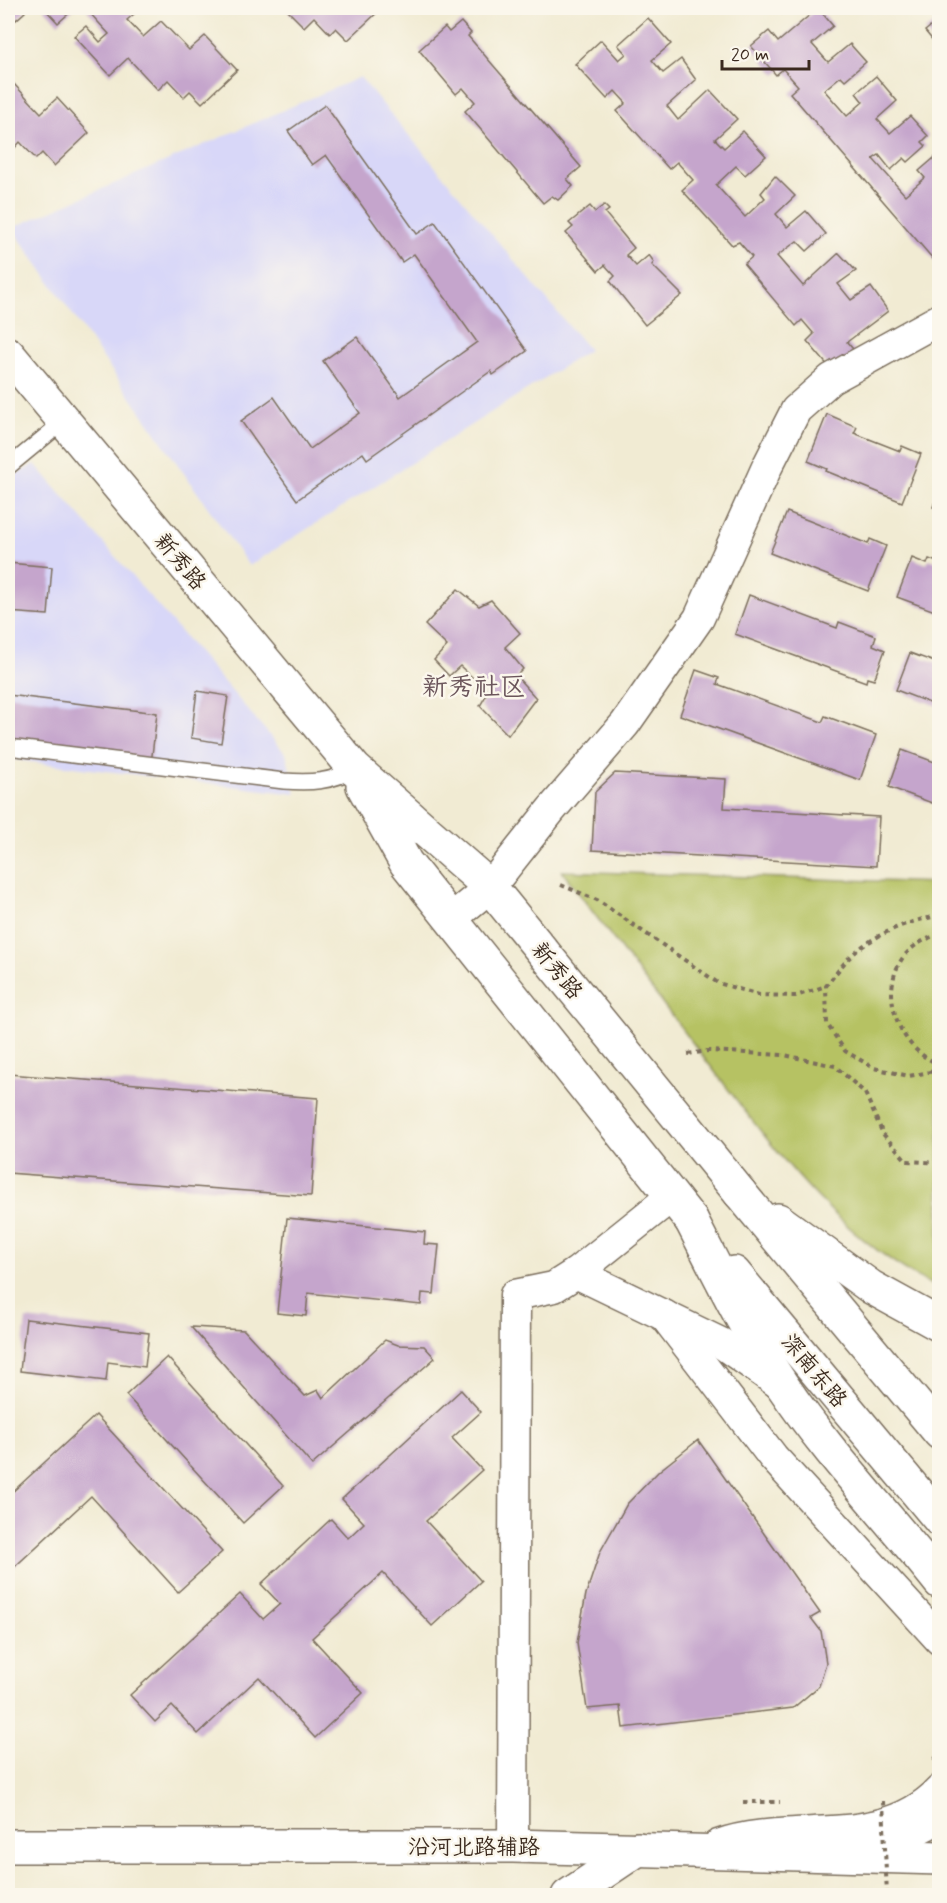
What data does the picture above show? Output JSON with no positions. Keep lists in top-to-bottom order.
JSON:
{
  "streets": {
    "main road": ["新秀路", "深南东路", "沿河北路辅路"]
  },
  "crossings": [
    ["新秀路", "深南东路"]
  ],
  "districts": ["新秀社区"],
  "scale_bar": "20 m"
}
